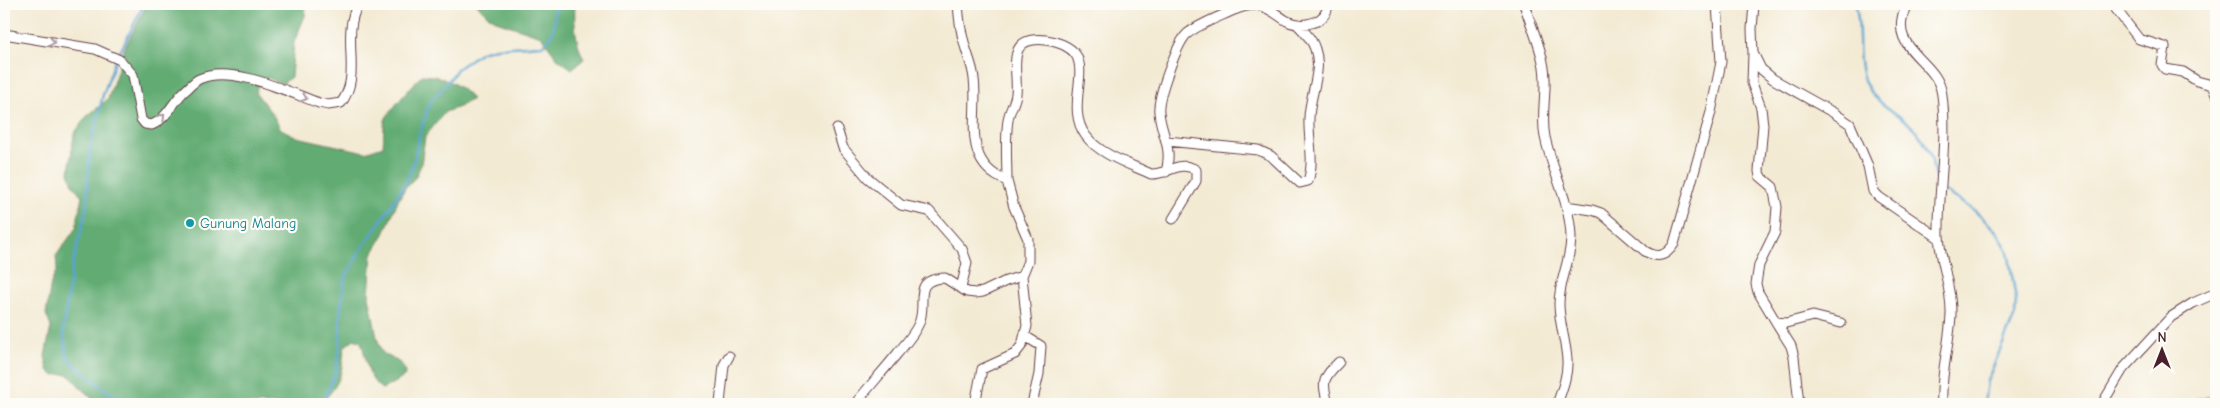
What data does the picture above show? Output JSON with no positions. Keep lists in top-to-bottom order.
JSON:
{
  "places": ["Gunung Malang"],
  "north": "top"
}
